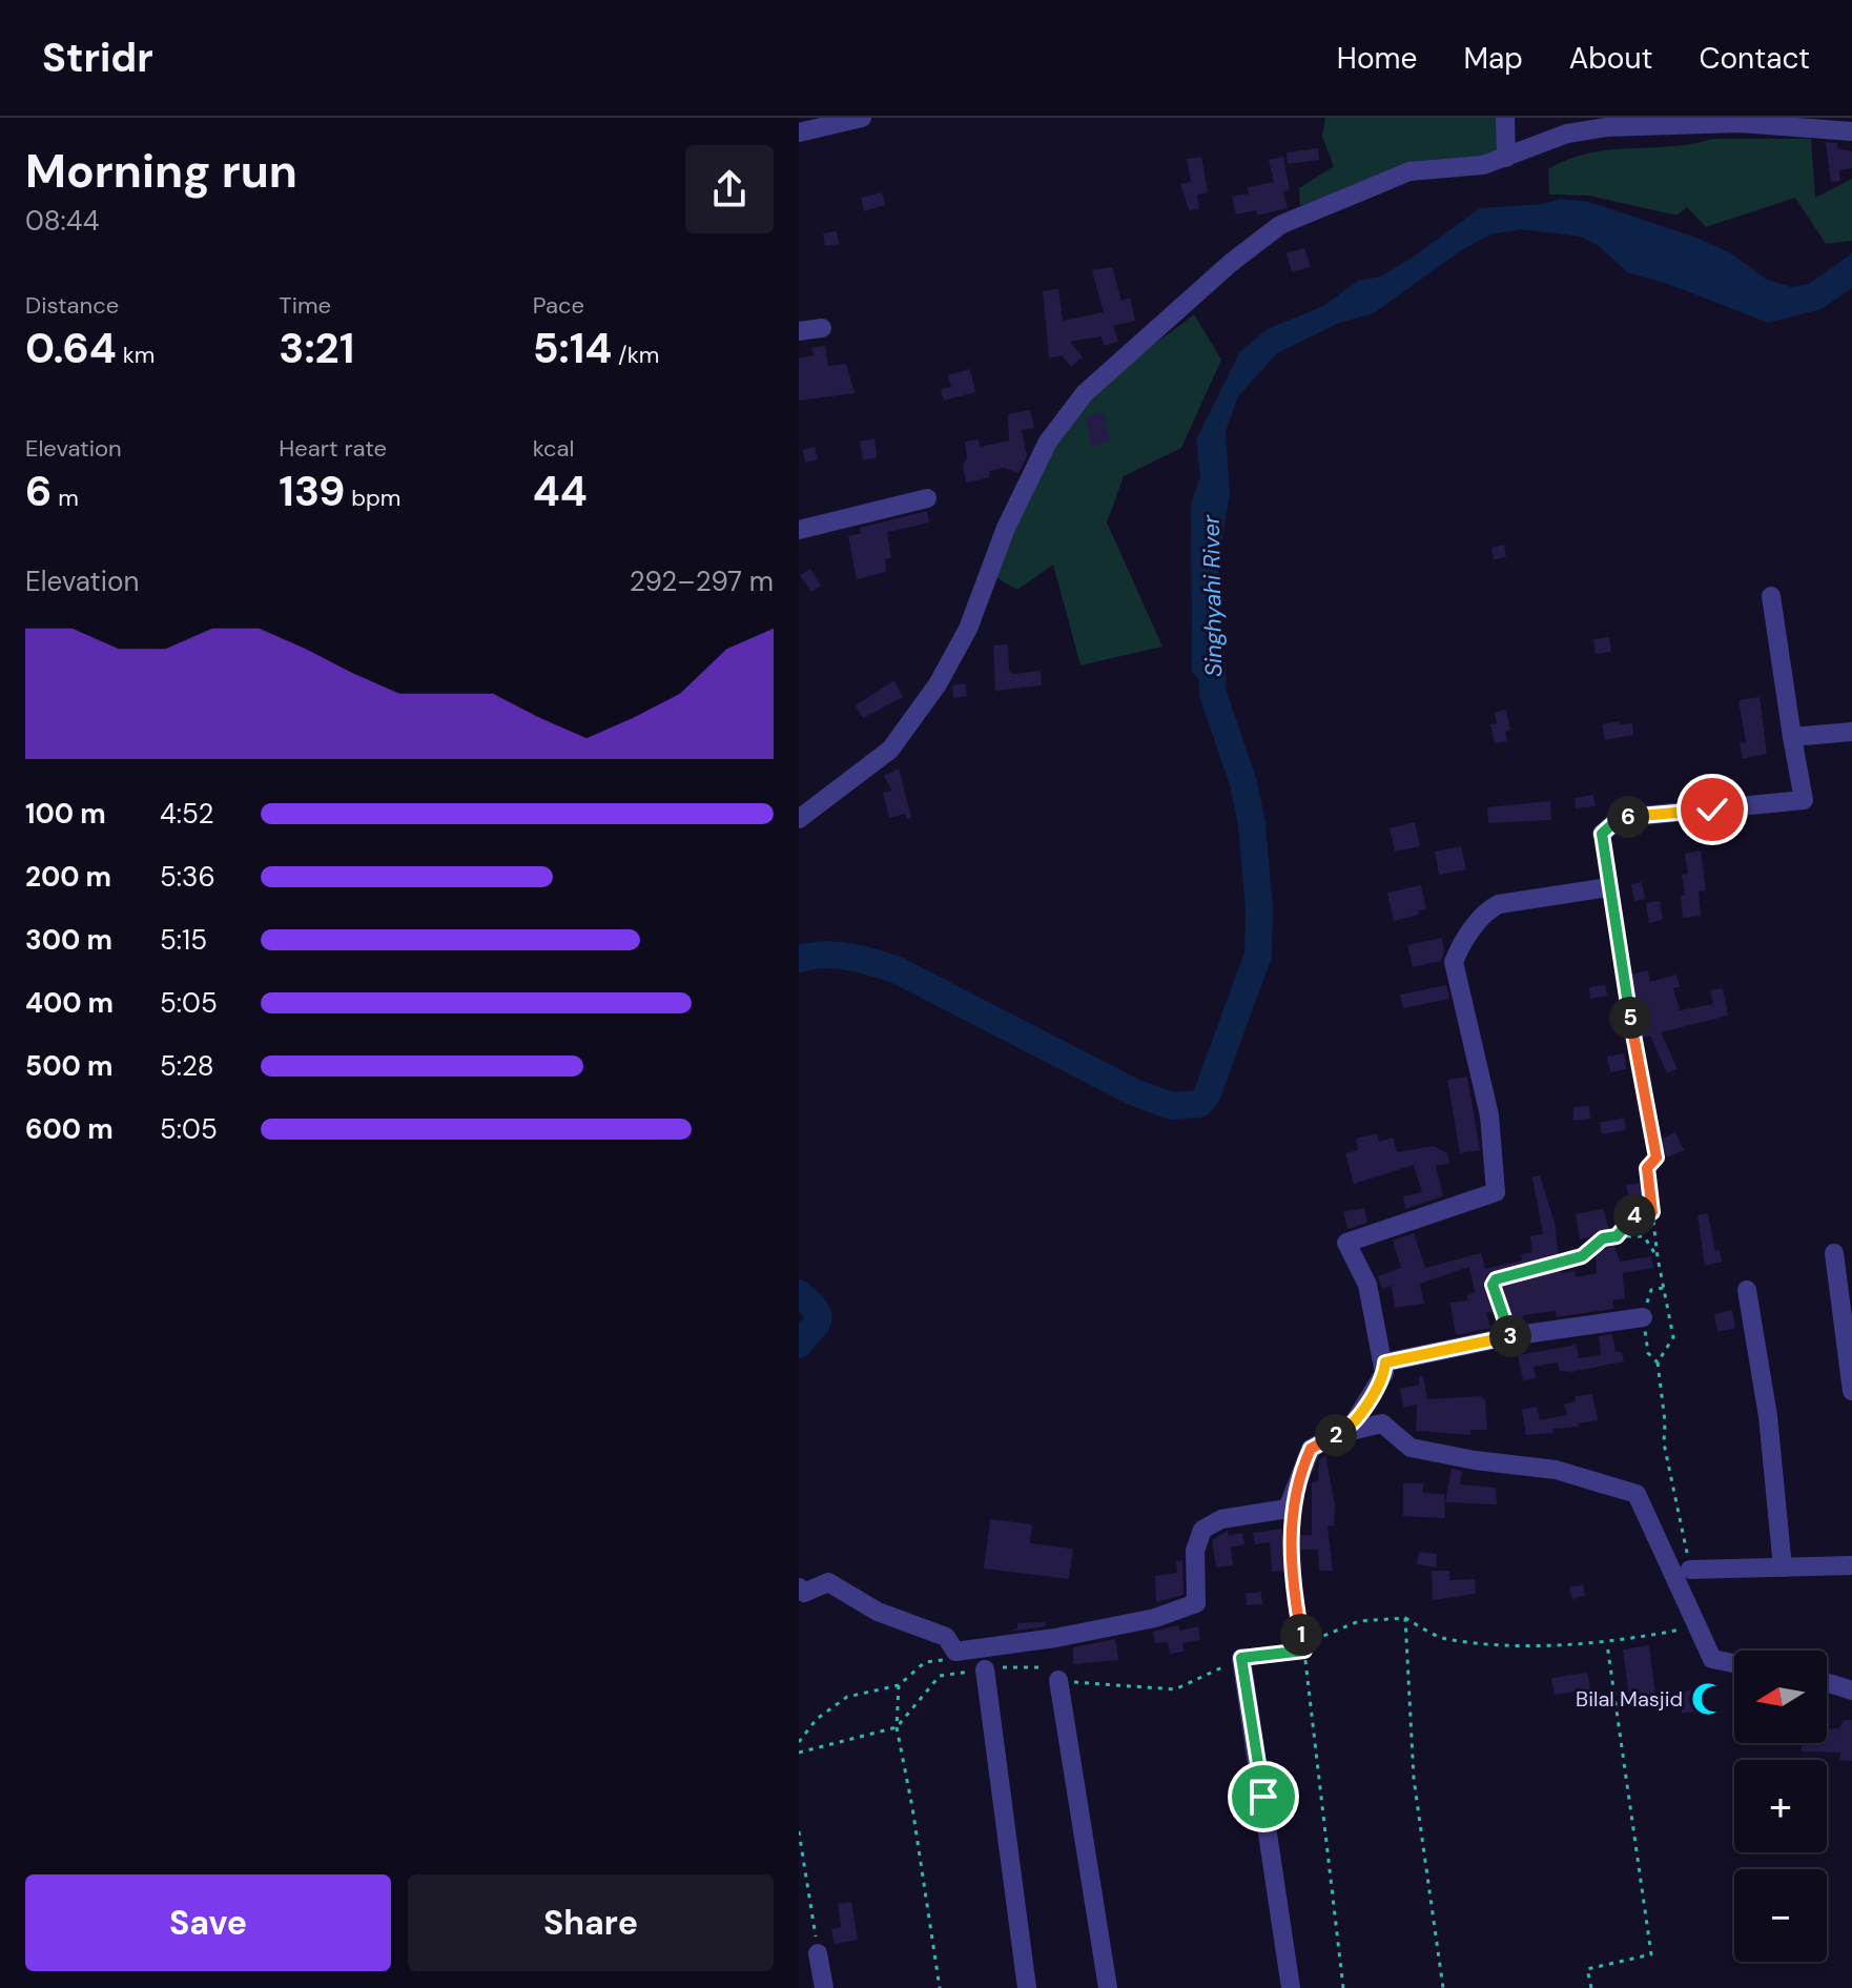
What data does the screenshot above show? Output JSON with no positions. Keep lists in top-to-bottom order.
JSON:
{
  "water": ["Singhyahi River"],
  "places": {
    "mosque": ["Bilal Masjid"]
  },
  "north": "left",
  "page": {
    "header": "Stridr",
    "nav": [
      "Home",
      "Map",
      "About",
      "Contact"
    ],
    "heading": ["Morning run", "08:44"],
    "stats": [
      ["Distance", "0.64 km"],
      ["Time", "3:21"],
      ["Pace", "5:14 /km"],
      ["Elevation", "6 m"],
      ["Heart rate", "139 bpm"],
      ["kcal", "44"]
    ],
    "chart": ["Elevation", "292–297 m"],
    "list": [
      {
        "name": "100 m",
        "note": "4:52"
      },
      {
        "name": "200 m",
        "note": "5:36"
      },
      {
        "name": "300 m",
        "note": "5:15"
      },
      {
        "name": "400 m",
        "note": "5:05"
      },
      {
        "name": "500 m",
        "note": "5:28"
      },
      {
        "name": "600 m",
        "note": "5:05"
      }
    ],
    "pins": [
      "6",
      "5",
      "4",
      "3",
      "2",
      "1"
    ],
    "map_buttons": ["+", "−"],
    "buttons": ["Save", "Share"]
  }
}
